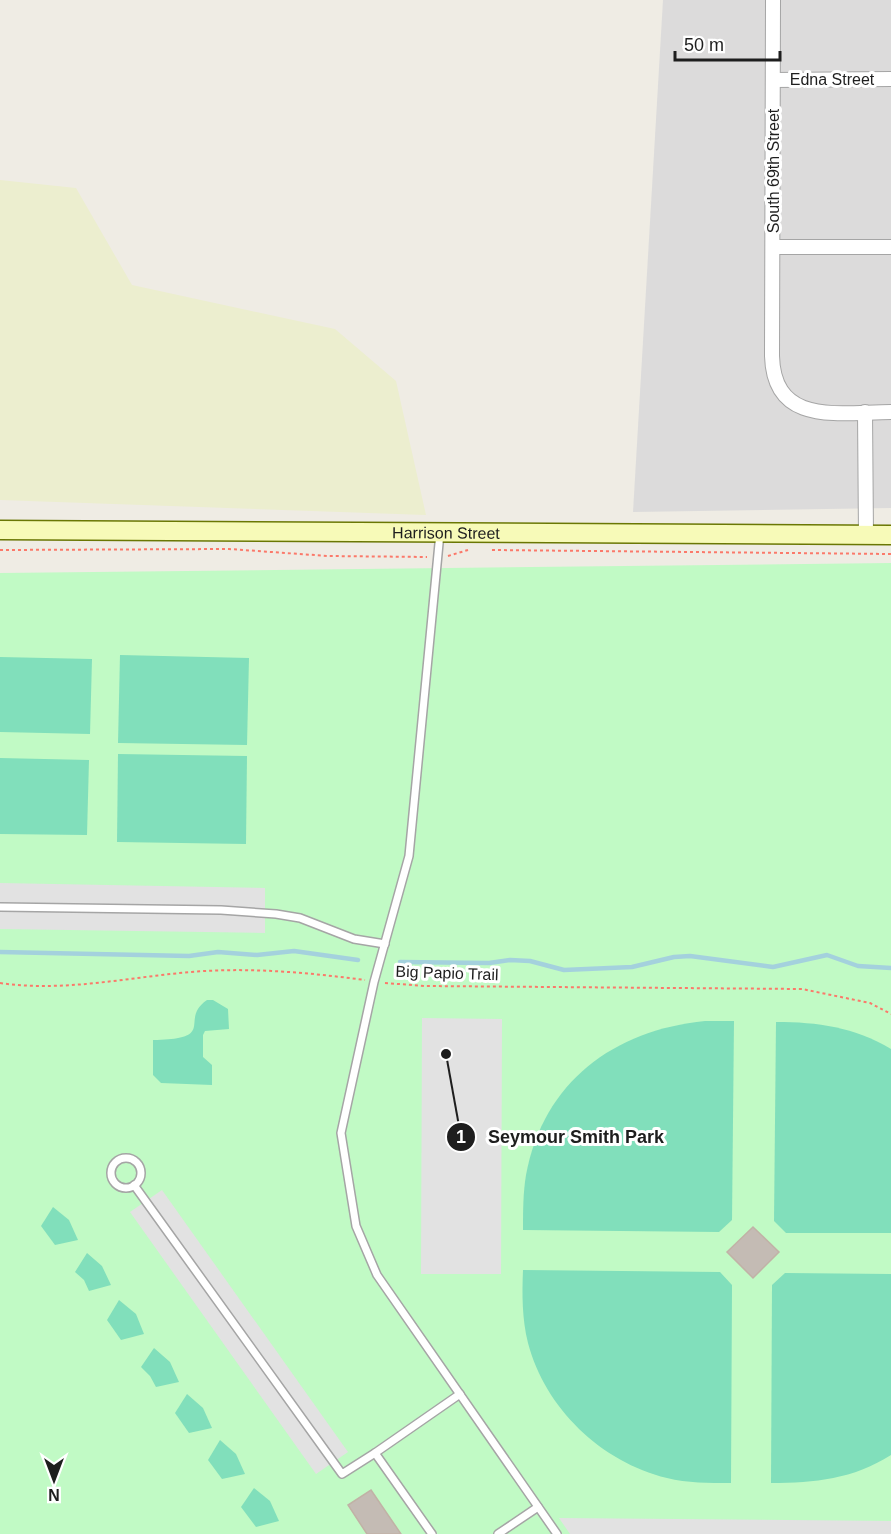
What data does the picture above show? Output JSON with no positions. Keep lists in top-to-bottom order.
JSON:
{
  "streets": {
    "main road": ["Harrison Street"],
    "street": ["Edna Street", "South 69th Street"],
    "path": ["Big Papio Trail"]
  },
  "crossings": [
    ["Edna Street", "South 69th Street"]
  ],
  "places": ["Seymour Smith Park"],
  "scale_bar": "50 m",
  "north": "bottom"
}
